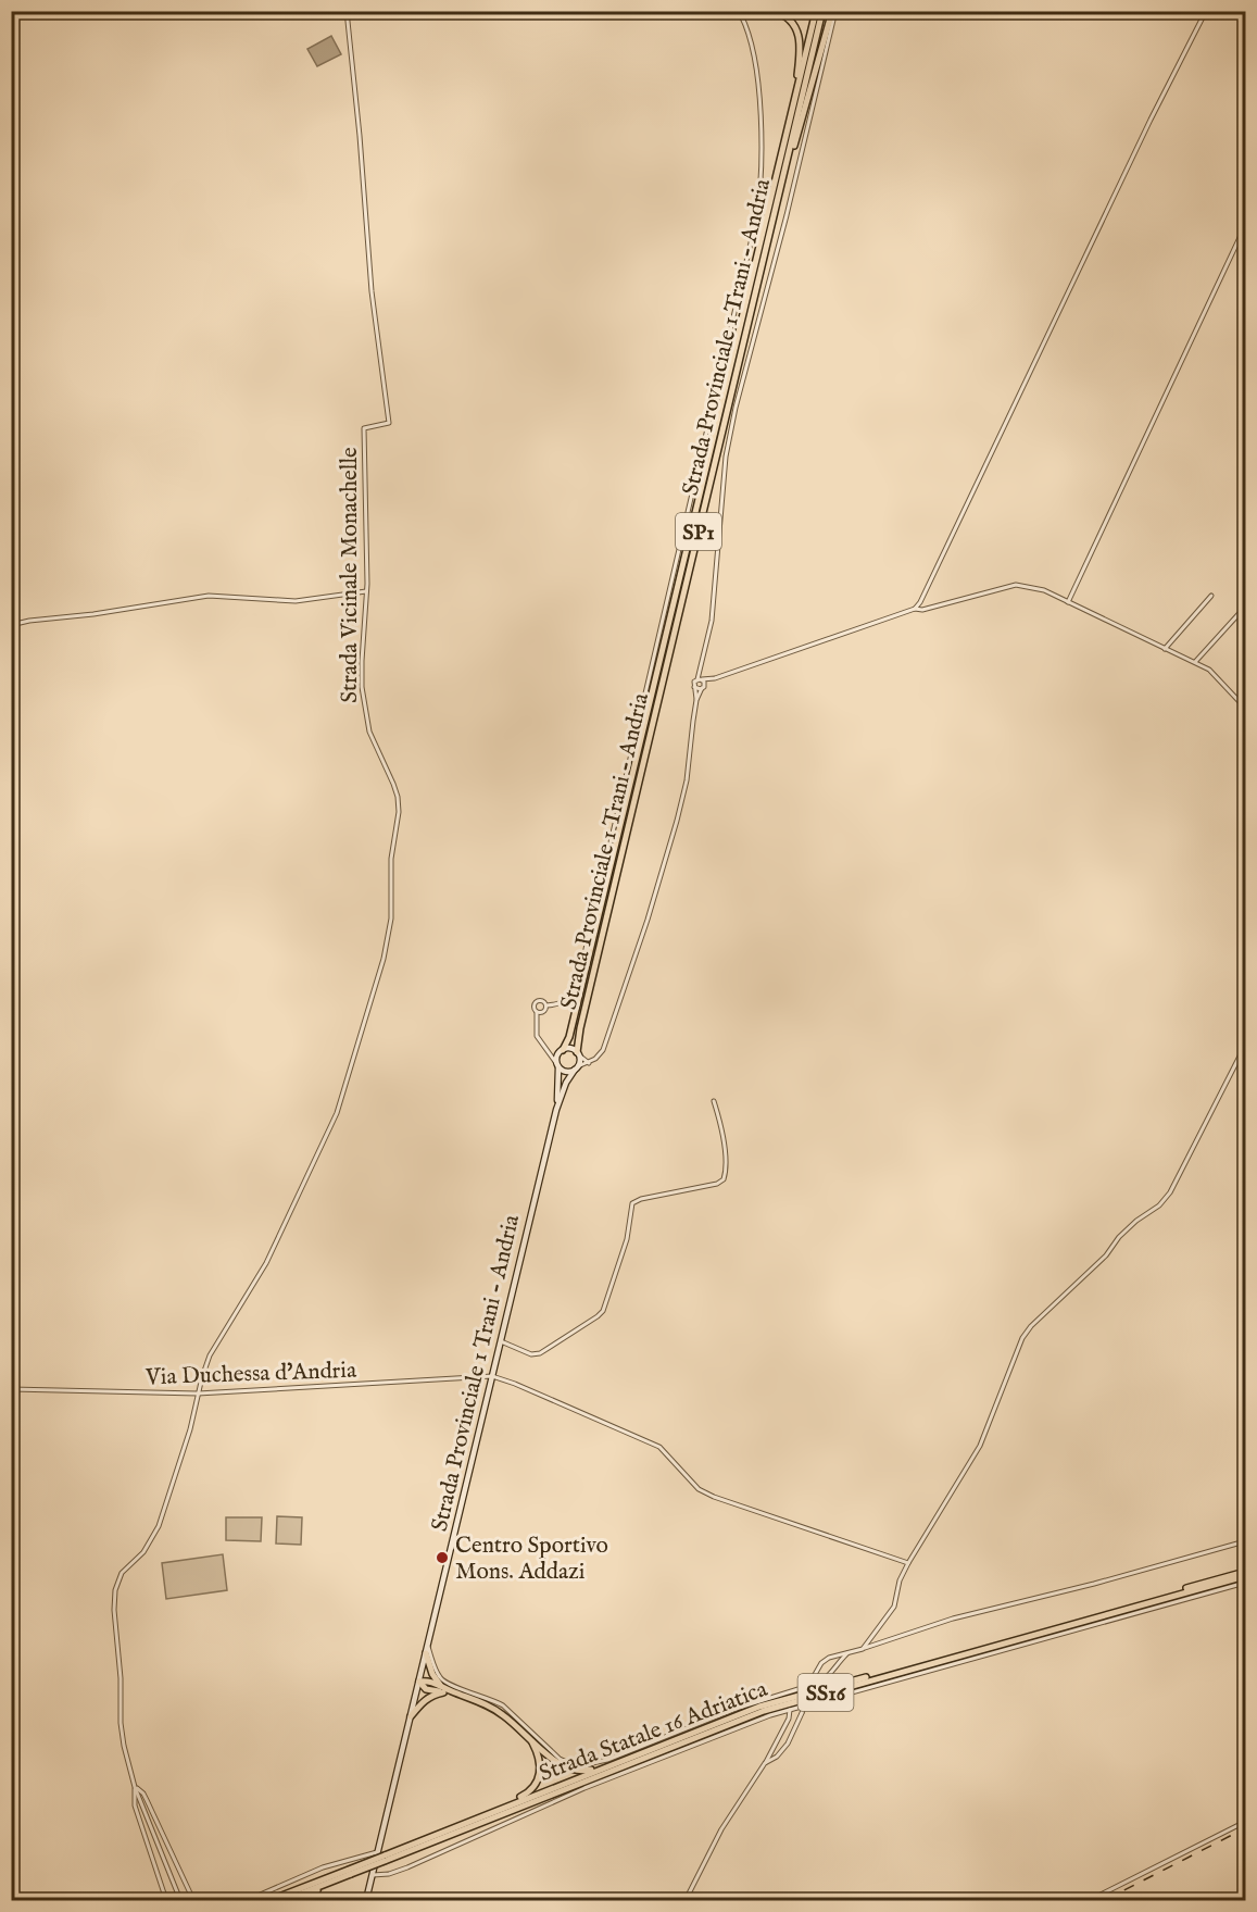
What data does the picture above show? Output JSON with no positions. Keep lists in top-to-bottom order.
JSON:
{
  "streets": {
    "highway": [
      "Strada Provinciale 1 Trani - Andria",
      "SP1",
      "SS16",
      "Strada Statale 16 Adriatica"
    ],
    "street": ["Strada Vicinale Monachelle", "Via Duchessa d'Andria"]
  },
  "crossings": [
    ["Strada Provinciale 1 Trani - Andria", "SP1"],
    ["Strada Provinciale 1 Trani - Andria", "Via Duchessa d'Andria"],
    ["Strada Provinciale 1 Trani - Andria", "SS16"],
    ["SP1", "SS16"],
    ["Strada Vicinale Monachelle", "Via Duchessa d'Andria"],
    ["SS16", "Strada Statale 16 Adriatica"]
  ],
  "places": ["Centro Sportivo Mons. Addazi"]
}
